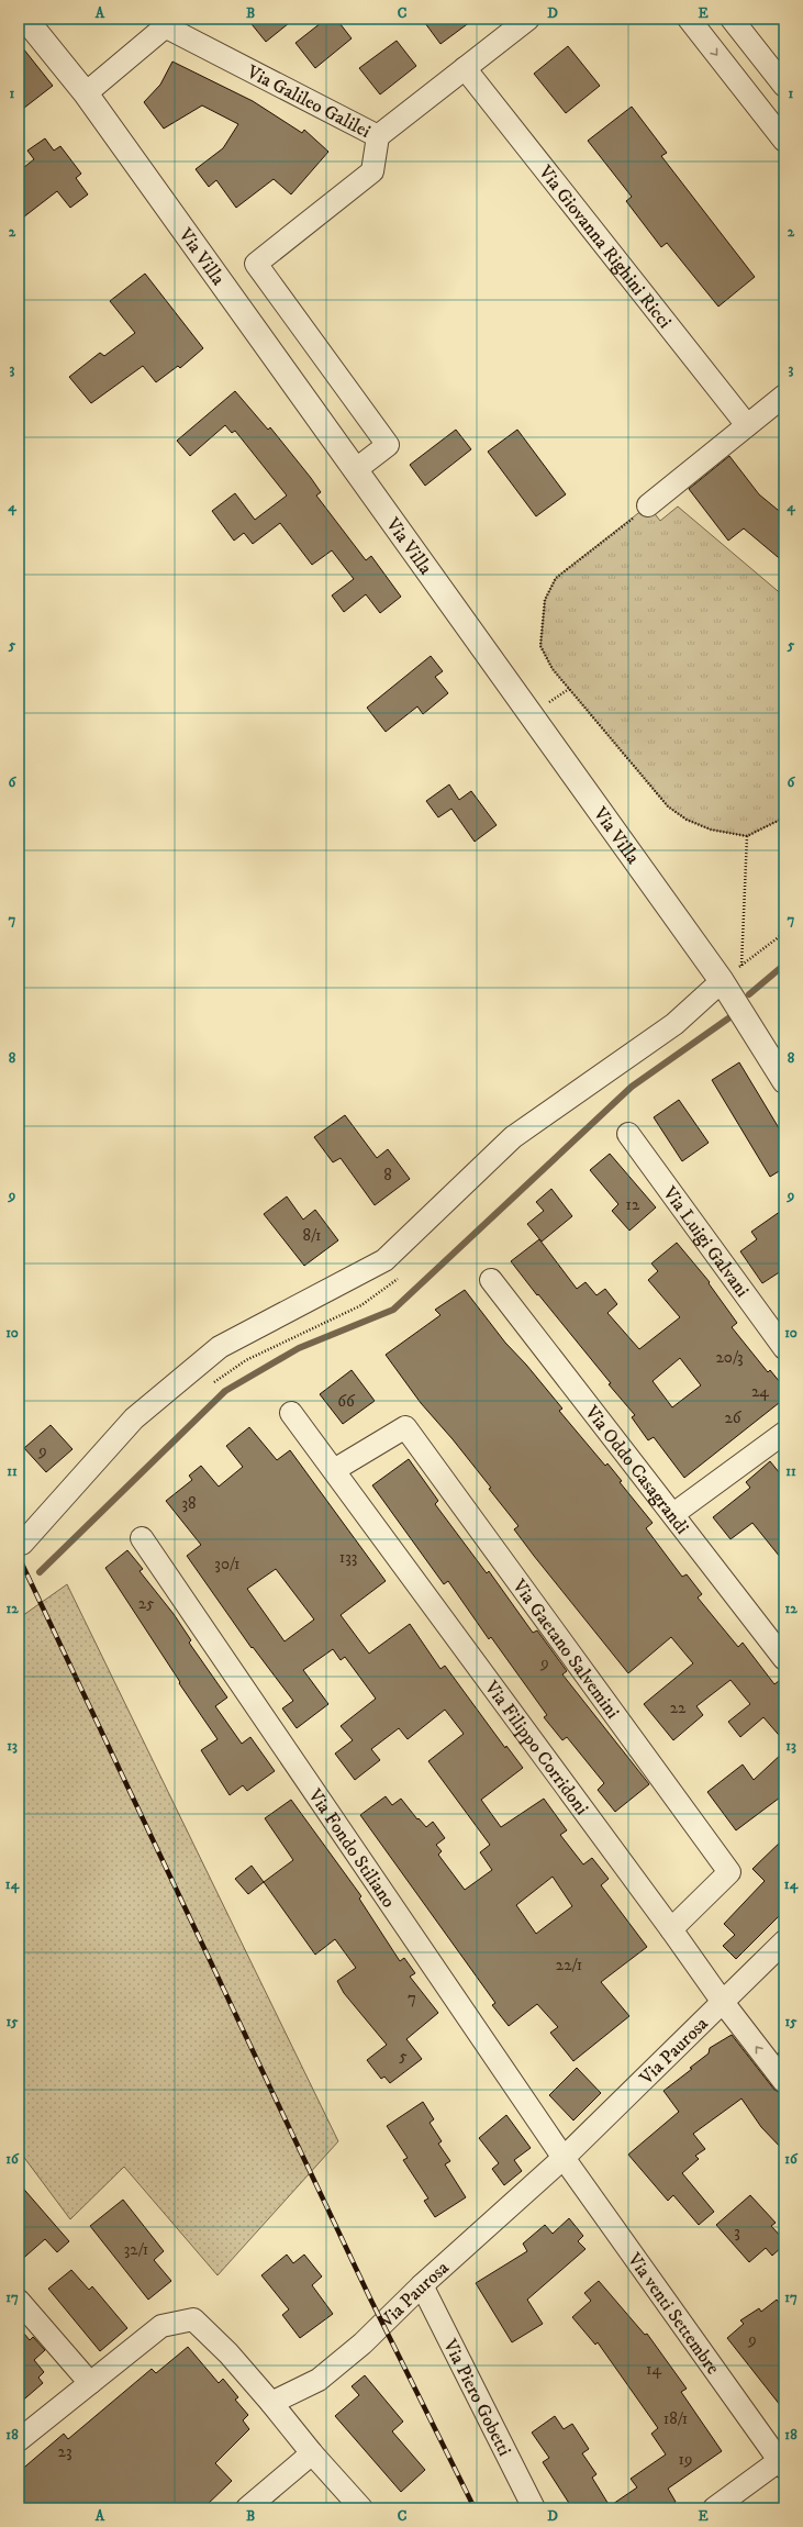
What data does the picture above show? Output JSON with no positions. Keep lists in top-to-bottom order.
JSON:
{
  "streets": {
    "street": [
      "Via Galileo Galilei",
      "Via Giovanna Righini Ricci",
      "Via Villa",
      "Via Luigi Galvani",
      "Via Oddo Casagrandi",
      "Via Gaetano Salvemini",
      "Via Filippo Corridoni",
      "Via Fondo Stiliano",
      "Via Paurosa",
      "Via venti Settembre",
      "Via Piero Gobetti"
    ]
  },
  "crossings": [
    ["Via Galileo Galilei", "Via Giovanna Righini Ricci"],
    ["Via Gaetano Salvemini", "Via Filippo Corridoni"],
    ["Via Filippo Corridoni", "Via Paurosa"],
    ["Via Fondo Stiliano", "Via Paurosa"],
    ["Via Fondo Stiliano", "Via venti Settembre"],
    ["Via Paurosa", "Via venti Settembre"],
    ["Via Paurosa", "Via Piero Gobetti"]
  ],
  "house_numbers": [
    "8",
    "12",
    "8/1",
    "20/3",
    "24",
    "66",
    "26",
    "9",
    "38",
    "133",
    "30/1",
    "25",
    "9",
    "22",
    "22/1",
    "7",
    "5",
    "3",
    "32/1",
    "9",
    "14",
    "18/1",
    "23",
    "19"
  ],
  "grid": {
    "columns": [
      "A",
      "B",
      "C",
      "D",
      "E"
    ],
    "rows": [
      "1",
      "2",
      "3",
      "4",
      "5",
      "6",
      "7",
      "8",
      "9",
      "10",
      "11",
      "12",
      "13",
      "14",
      "15",
      "16",
      "17",
      "18"
    ]
  }
}
